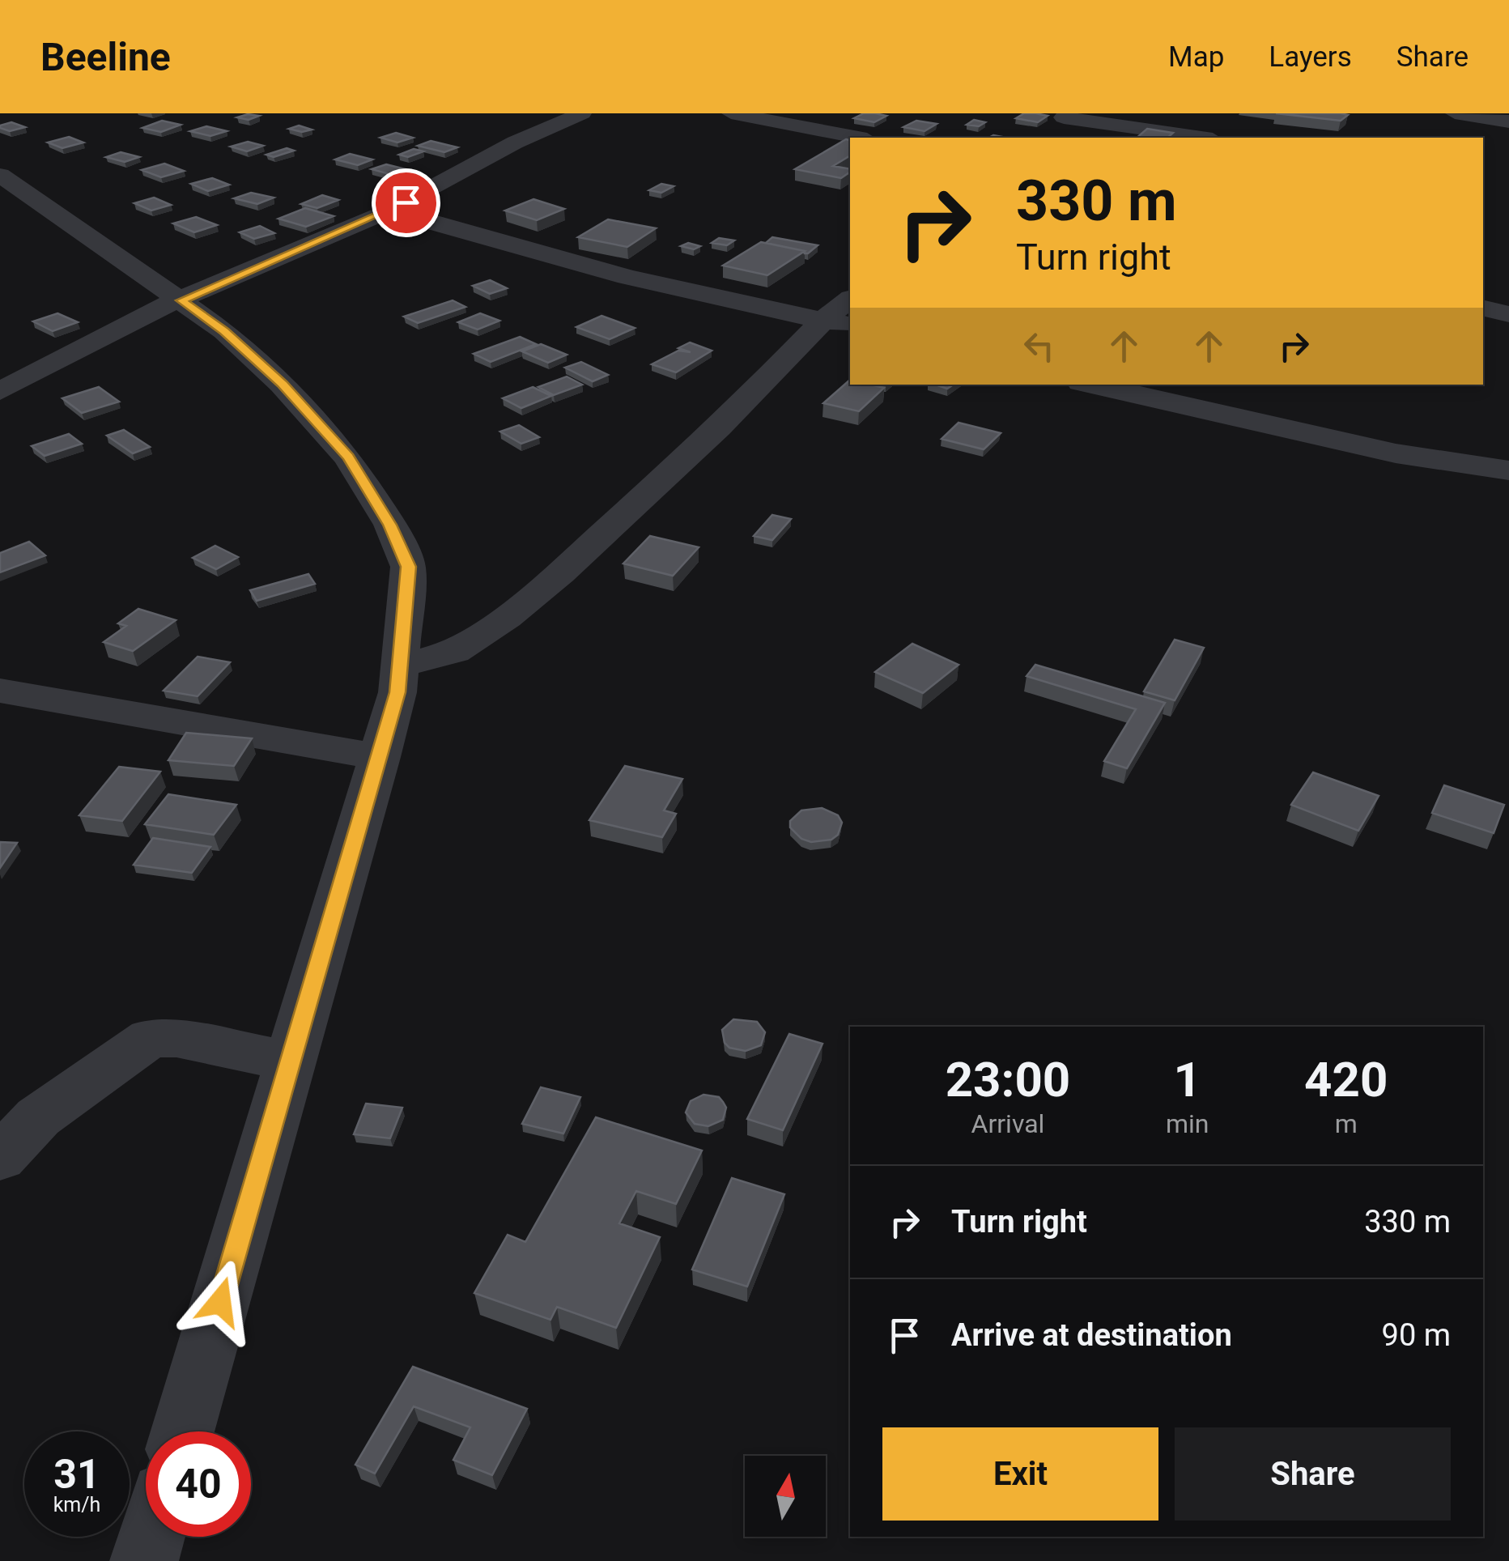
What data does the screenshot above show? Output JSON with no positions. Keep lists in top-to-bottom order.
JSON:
{
  "north": "top",
  "page": {
    "header": "Beeline",
    "nav": ["Map", "Layers", "Share"],
    "turn": ["330 m", "Turn right"],
    "eta": [
      "23:00",
      "Arrival",
      "1",
      "min",
      "420",
      "m"
    ],
    "list": [
      {
        "name": "Turn right",
        "value": "330 m"
      },
      {
        "name": "Arrive at destination",
        "value": "90 m"
      }
    ],
    "buttons": ["Exit", "Share"],
    "speed": "31 km/h",
    "limit": "40"
  }
}
